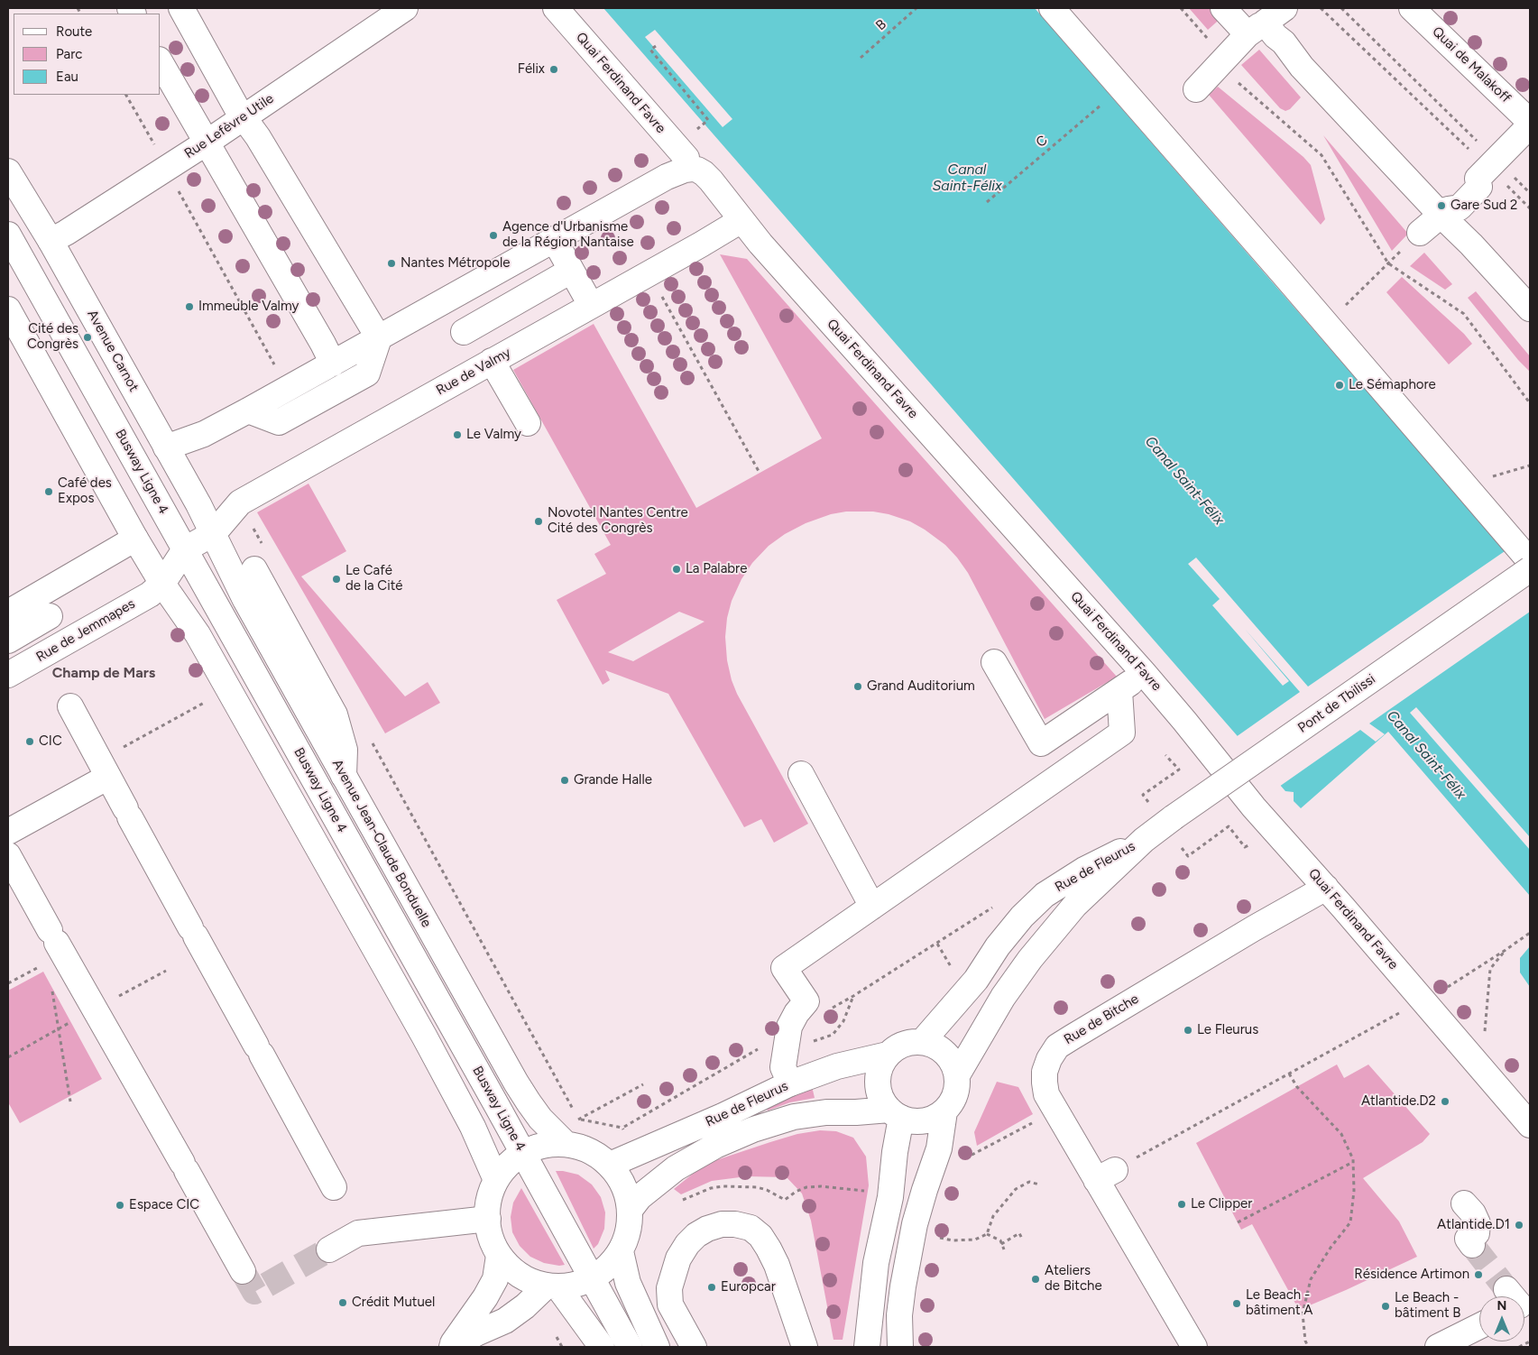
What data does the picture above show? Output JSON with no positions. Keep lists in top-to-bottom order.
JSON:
{
  "streets": {
    "street": [
      "Quai de Malakoff",
      "Quai Ferdinand Favre",
      "Rue Lefèvre Utile",
      "Avenue Carnot",
      "Rue de Valmy",
      "Busway Ligne 4",
      "Rue de Jemmapes",
      "Pont de Tbilissi",
      "Avenue Jean-Claude Bonduelle",
      "Rue de Fleurus",
      "Rue de Bitche"
    ],
    "path": ["B", "C"]
  },
  "crossings": [
    ["Quai Ferdinand Favre", "Rue de Valmy"],
    ["Quai Ferdinand Favre", "Rue de Bitche"],
    ["Rue Lefèvre Utile", "Avenue Carnot"],
    ["Avenue Carnot", "Rue de Valmy"],
    ["Avenue Carnot", "Avenue Jean-Claude Bonduelle"],
    ["Rue de Valmy", "Avenue Jean-Claude Bonduelle"],
    ["Pont de Tbilissi", "Rue de Fleurus"]
  ],
  "districts": ["Champ de Mars"],
  "water": ["Canal Saint-Félix"],
  "places": [
    "Félix",
    "Gare Sud 2",
    "Agence d'Urbanisme de la Région Nantaise",
    "Nantes Métropole",
    "Immeuble Valmy",
    "Cité des Congrès",
    "Le Sémaphore",
    "Le Valmy",
    "Café des Expos",
    "Novotel Nantes Centre Cité des Congrès",
    "La Palabre",
    "Le Café de la Cité",
    "Grand Auditorium",
    "CIC",
    "Grande Halle",
    "Le Fleurus",
    "Atlantide.D2",
    "Le Clipper",
    "Espace CIC",
    "Atlantide.D1",
    "Résidence Artimon",
    "Ateliers de Bitche",
    "Europcar",
    "Crédit Mutuel",
    "Le Beach - bâtiment A",
    "Le Beach - bâtiment B"
  ],
  "legend": ["Route", "Parc", "Eau"],
  "north": "top"
}
